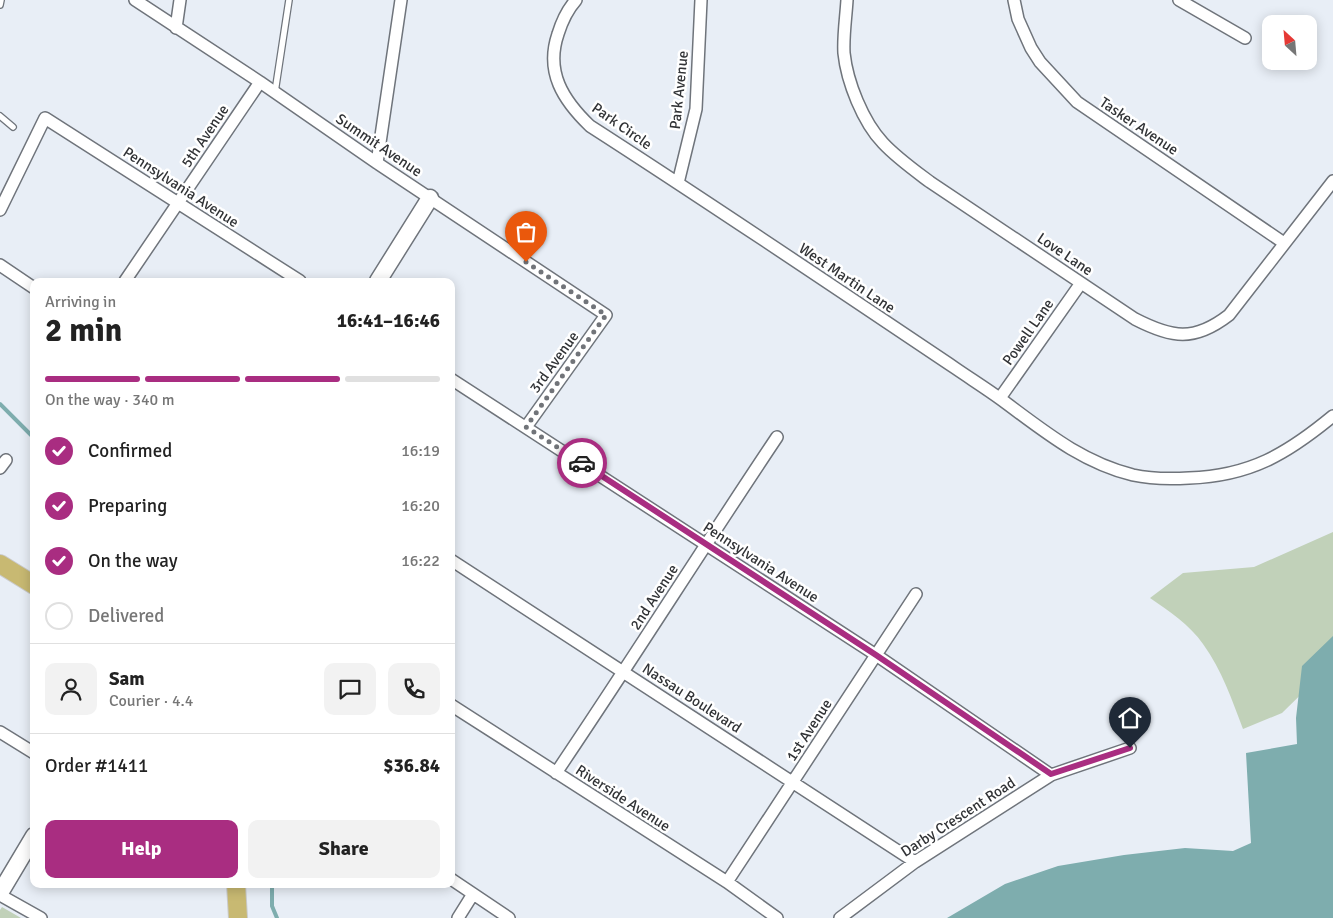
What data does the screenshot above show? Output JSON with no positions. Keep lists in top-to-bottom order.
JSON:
{
  "streets": {
    "street": [
      "Park Avenue",
      "Park Circle",
      "Tasker Avenue",
      "5th Avenue",
      "Summit Avenue",
      "Pennsylvania Avenue",
      "Love Lane",
      "West Martin Lane",
      "Powell Lane",
      "3rd Avenue",
      "2nd Avenue",
      "Nassau Boulevard",
      "1st Avenue",
      "Riverside Avenue",
      "Darby Crescent Road"
    ]
  },
  "crossings": [
    ["Park Avenue", "Park Circle"],
    ["Park Avenue", "West Martin Lane"],
    ["Park Circle", "West Martin Lane"],
    ["Tasker Avenue", "Love Lane"],
    ["5th Avenue", "Summit Avenue"],
    ["5th Avenue", "Pennsylvania Avenue"],
    ["Summit Avenue", "3rd Avenue"],
    ["Pennsylvania Avenue", "3rd Avenue"],
    ["Pennsylvania Avenue", "2nd Avenue"],
    ["Pennsylvania Avenue", "1st Avenue"],
    ["Pennsylvania Avenue", "Darby Crescent Road"],
    ["Love Lane", "Powell Lane"],
    ["West Martin Lane", "Powell Lane"],
    ["2nd Avenue", "Nassau Boulevard"],
    ["2nd Avenue", "Riverside Avenue"],
    ["Nassau Boulevard", "1st Avenue"],
    ["Nassau Boulevard", "Darby Crescent Road"],
    ["1st Avenue", "Riverside Avenue"]
  ],
  "north": "top left",
  "page": {
    "heading": ["2 min", "Arriving in", "16:41–16:46"],
    "panel": [
      "Sam",
      "Courier · 4.4",
      "Order #1411",
      "$36.84"
    ],
    "bar": "On the way · 340 m",
    "list": [
      ["Confirmed", "16:19"],
      ["Preparing", "16:20"],
      ["On the way", "16:22"],
      "Delivered"
    ],
    "buttons": ["Help", "Share"]
  }
}
